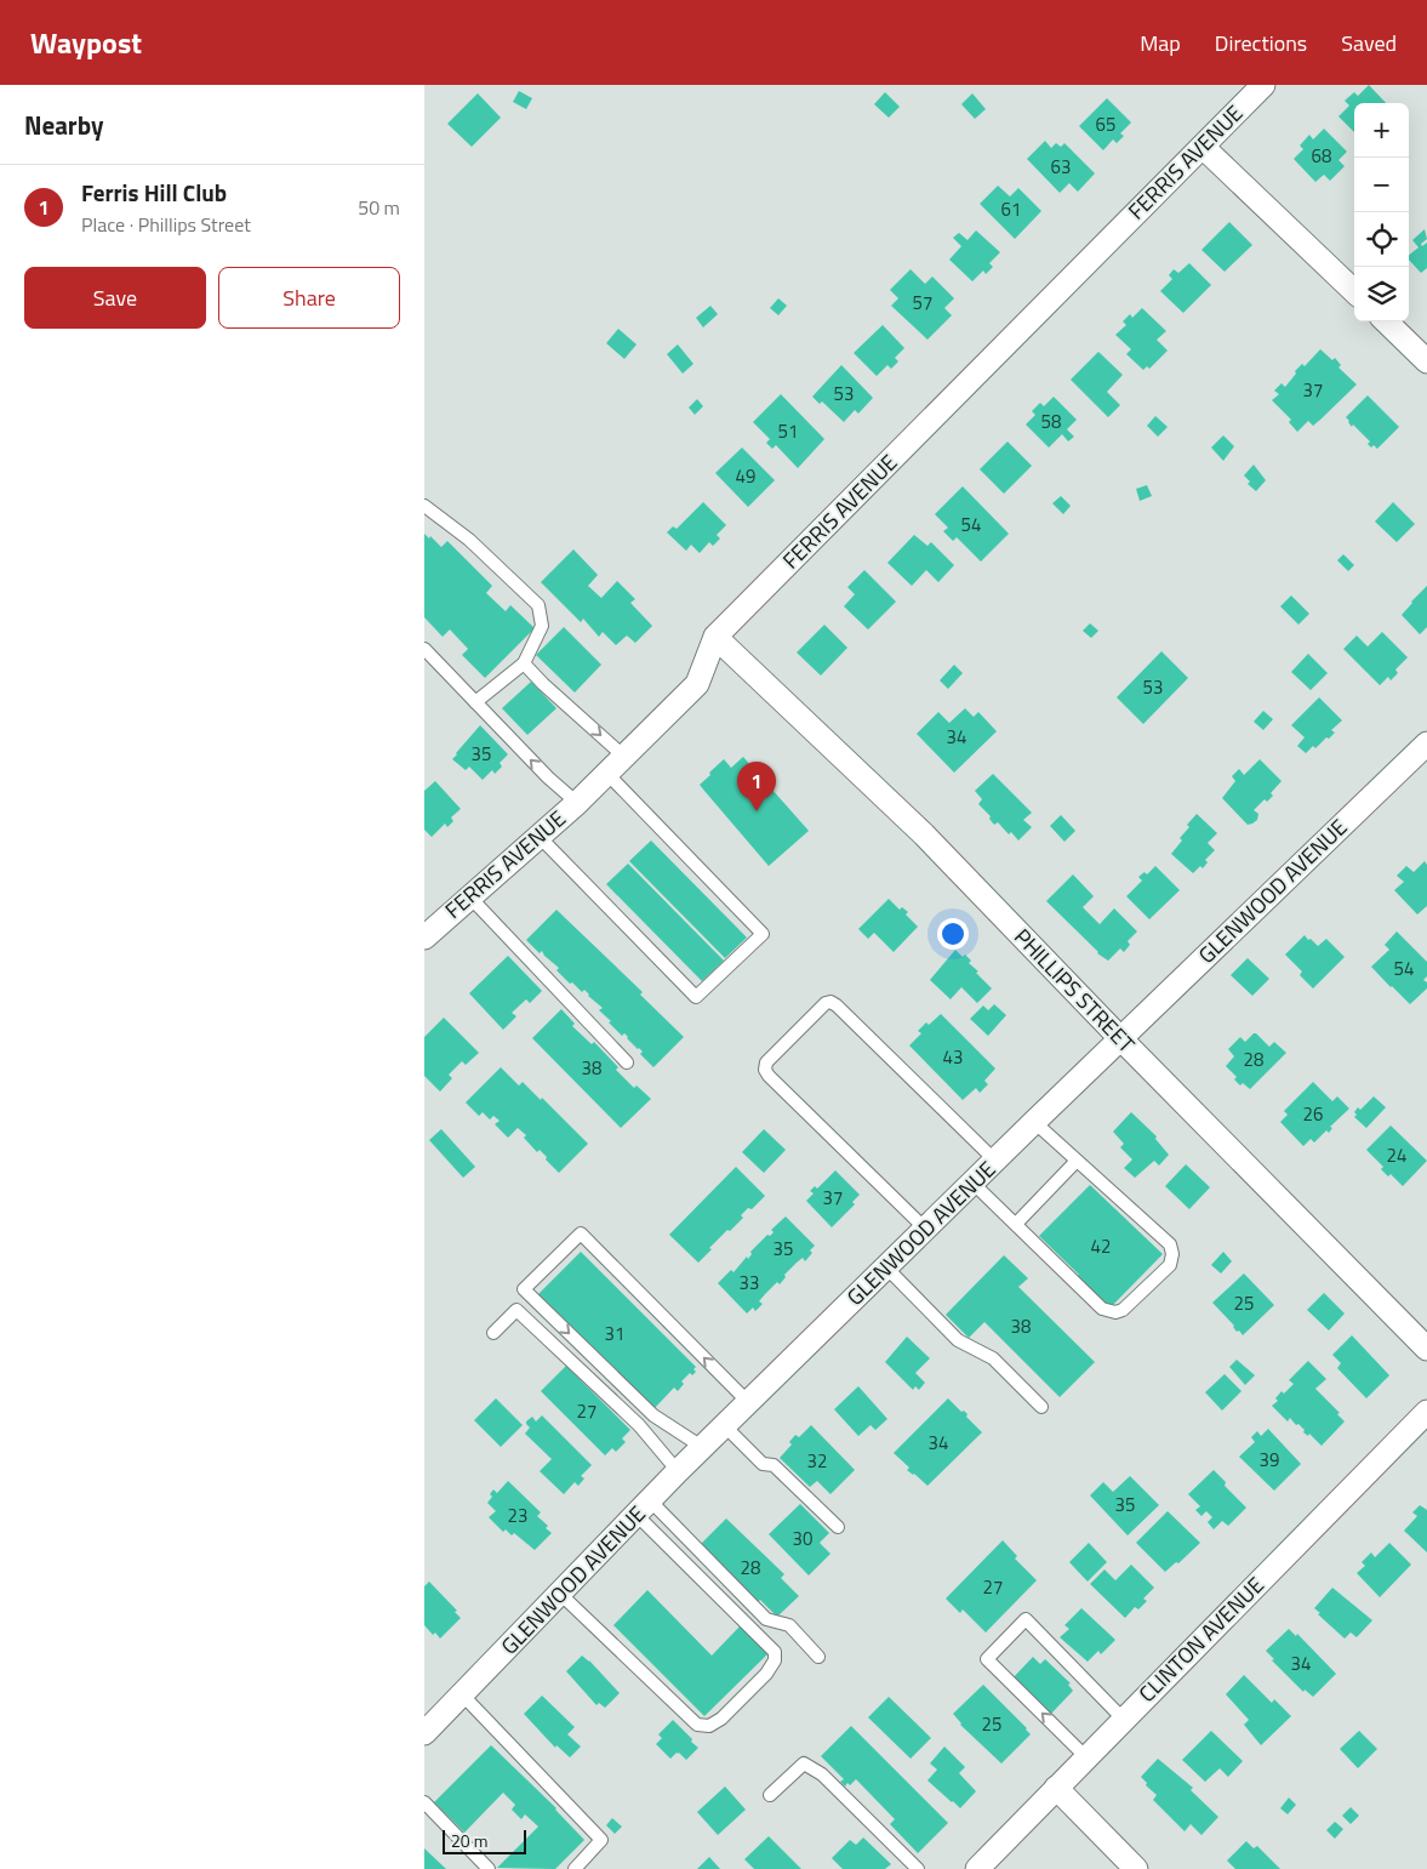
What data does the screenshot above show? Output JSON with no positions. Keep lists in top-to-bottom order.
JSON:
{
  "streets": {
    "street": [
      "FERRIS AVENUE",
      "GLENWOOD AVENUE",
      "PHILLIPS STREET",
      "CLINTON AVENUE"
    ]
  },
  "crossings": [
    ["FERRIS AVENUE", "PHILLIPS STREET"],
    ["GLENWOOD AVENUE", "PHILLIPS STREET"]
  ],
  "house_numbers": [
    "65",
    "68",
    "63",
    "61",
    "57",
    "37",
    "53",
    "58",
    "51",
    "49",
    "54",
    "53",
    "34",
    "35",
    "54",
    "43",
    "28",
    "38",
    "26",
    "24",
    "37",
    "42",
    "35",
    "33",
    "25",
    "38",
    "31",
    "27",
    "34",
    "39",
    "32",
    "35",
    "23",
    "30",
    "28",
    "27",
    "34",
    "25"
  ],
  "scale_bar": "20 m",
  "page": {
    "header": "Waypost",
    "nav": ["Map", "Directions", "Saved"],
    "heading": "Nearby",
    "map_buttons": ["+", "−"],
    "list": [
      {
        "mark": "1",
        "name": "Ferris Hill Club",
        "note": "Place · Phillips Street",
        "value": "50 m"
      }
    ],
    "buttons": ["Save", "Share"],
    "pins": "1",
    "scale": "20 m"
  }
}
